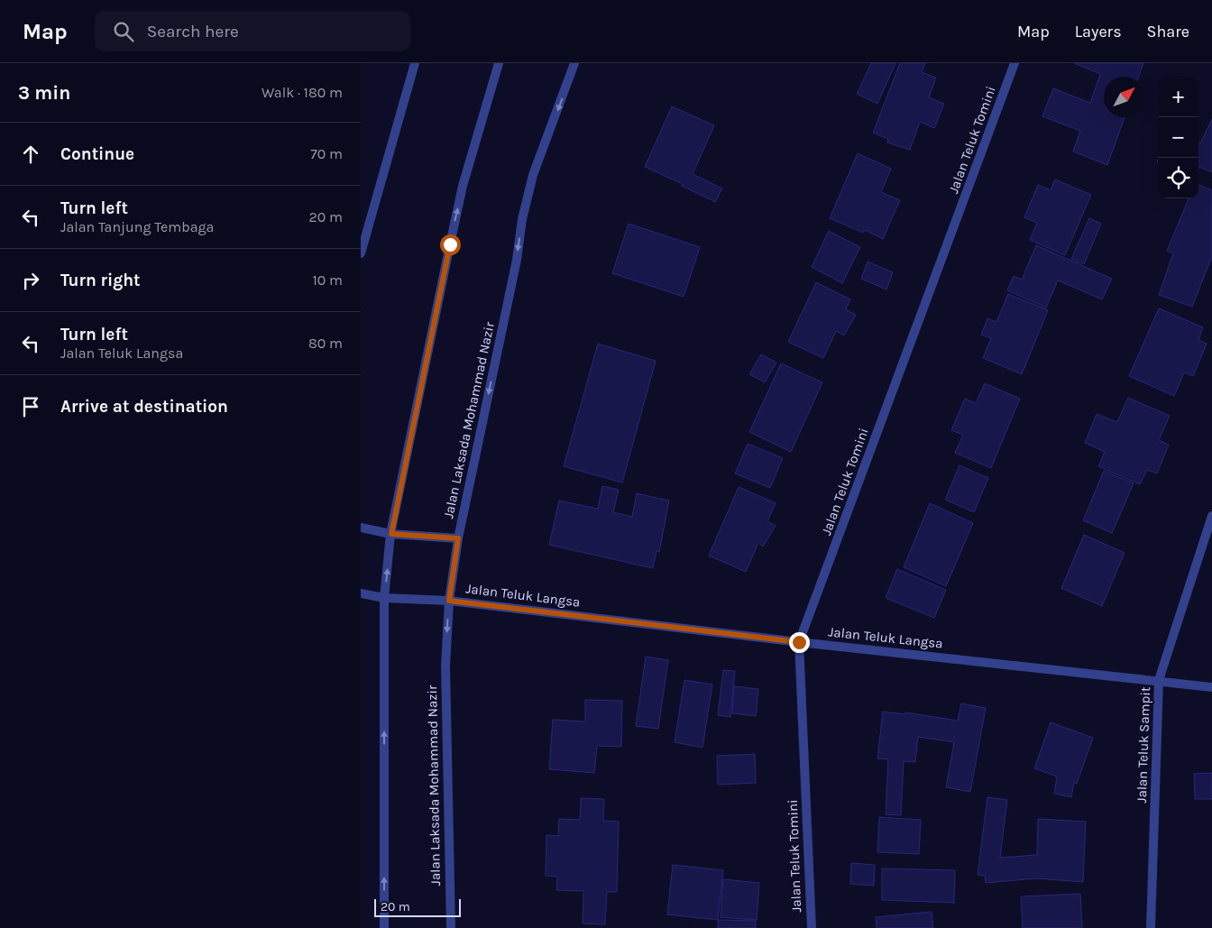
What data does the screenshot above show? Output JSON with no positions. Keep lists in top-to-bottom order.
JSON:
{
  "streets": {
    "street": [
      "Jalan Teluk Tomini",
      "Jalan Laksada Mohammad Nazir",
      "Jalan Teluk Langsa",
      "Jalan Teluk Sampit"
    ]
  },
  "crossings": [
    ["Jalan Teluk Tomini", "Jalan Teluk Langsa"],
    ["Jalan Laksada Mohammad Nazir", "Jalan Teluk Langsa"],
    ["Jalan Teluk Langsa", "Jalan Teluk Sampit"]
  ],
  "scale_bar": "20 m",
  "north": "top right",
  "page": {
    "header": "Map",
    "search": "Search here",
    "nav": ["Map", "Layers", "Share"],
    "heading": ["3 min", "Walk · 180 m"],
    "map_buttons": ["+", "−"],
    "list": [
      ["Continue", "70 m"],
      ["Turn left", "Jalan Tanjung Tembaga", "20 m"],
      ["Turn right", "10 m"],
      ["Turn left", "Jalan Teluk Langsa", "80 m"],
      "Arrive at destination"
    ],
    "scale": "20 m"
  }
}
